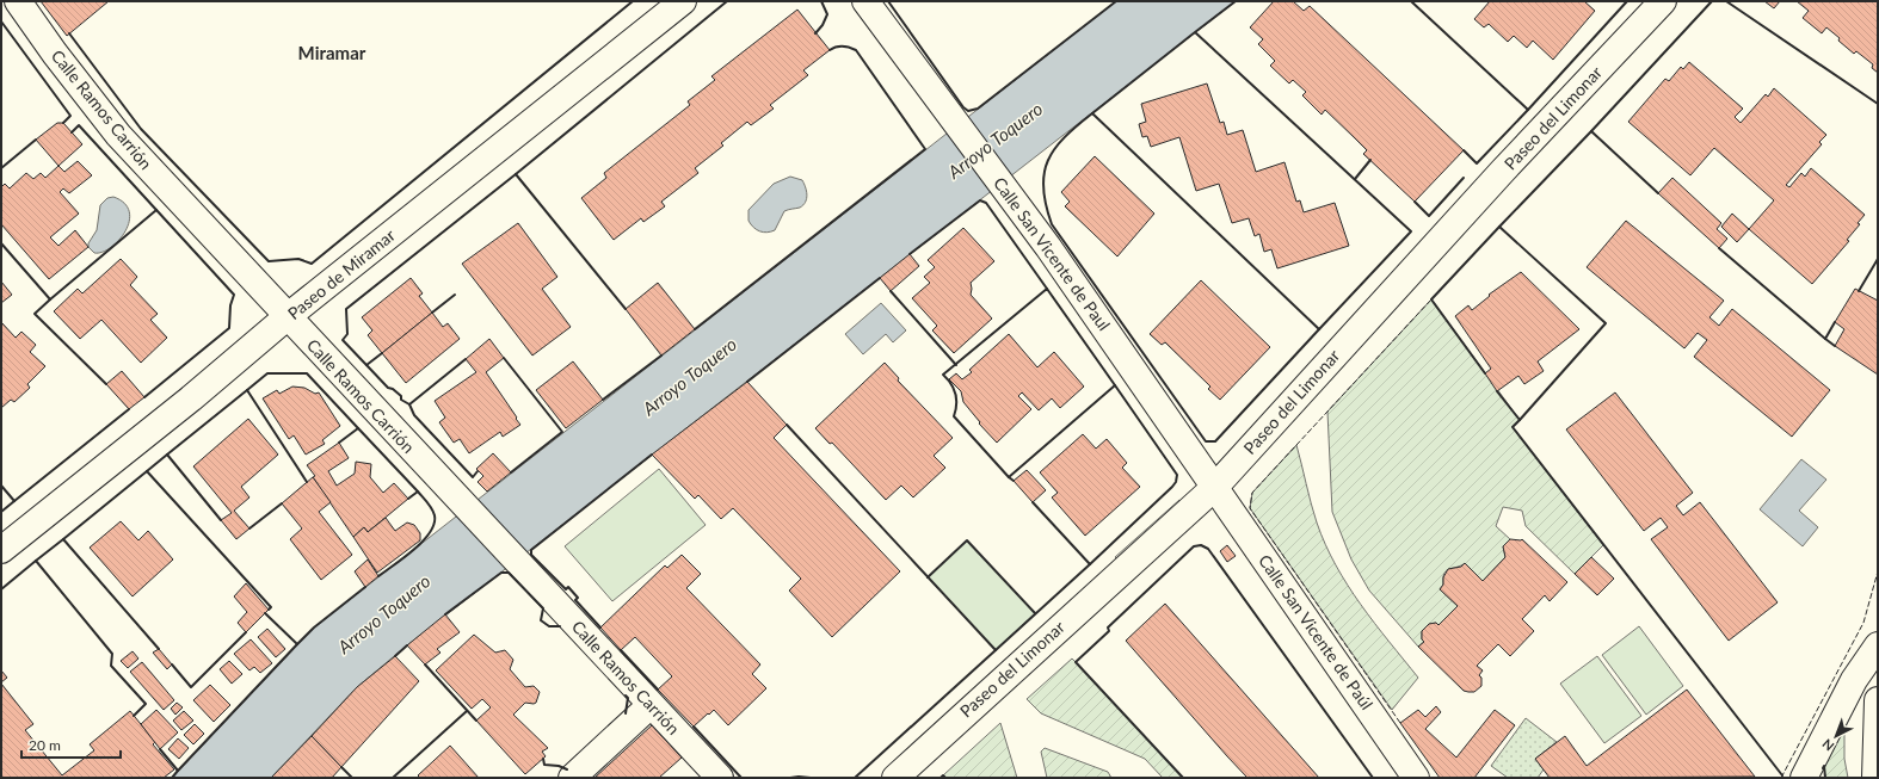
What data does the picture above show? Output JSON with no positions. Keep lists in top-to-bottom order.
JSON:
{
  "streets": {
    "street": [
      "Calle Ramos Carrión",
      "Paseo del Limonar",
      "Calle San Vicente de Paul",
      "Paseo de Miramar",
      "Calle San Vicente de Paúl"
    ]
  },
  "crossings": [
    ["Calle Ramos Carrión", "Paseo de Miramar"],
    ["Paseo del Limonar", "Calle San Vicente de Paul"],
    ["Paseo del Limonar", "Calle San Vicente de Paúl"],
    ["Calle San Vicente de Paul", "Calle San Vicente de Paúl"]
  ],
  "districts": ["Miramar"],
  "water": ["Arroyo Toquero"],
  "scale_bar": "20 m",
  "north": "bottom left"
}
